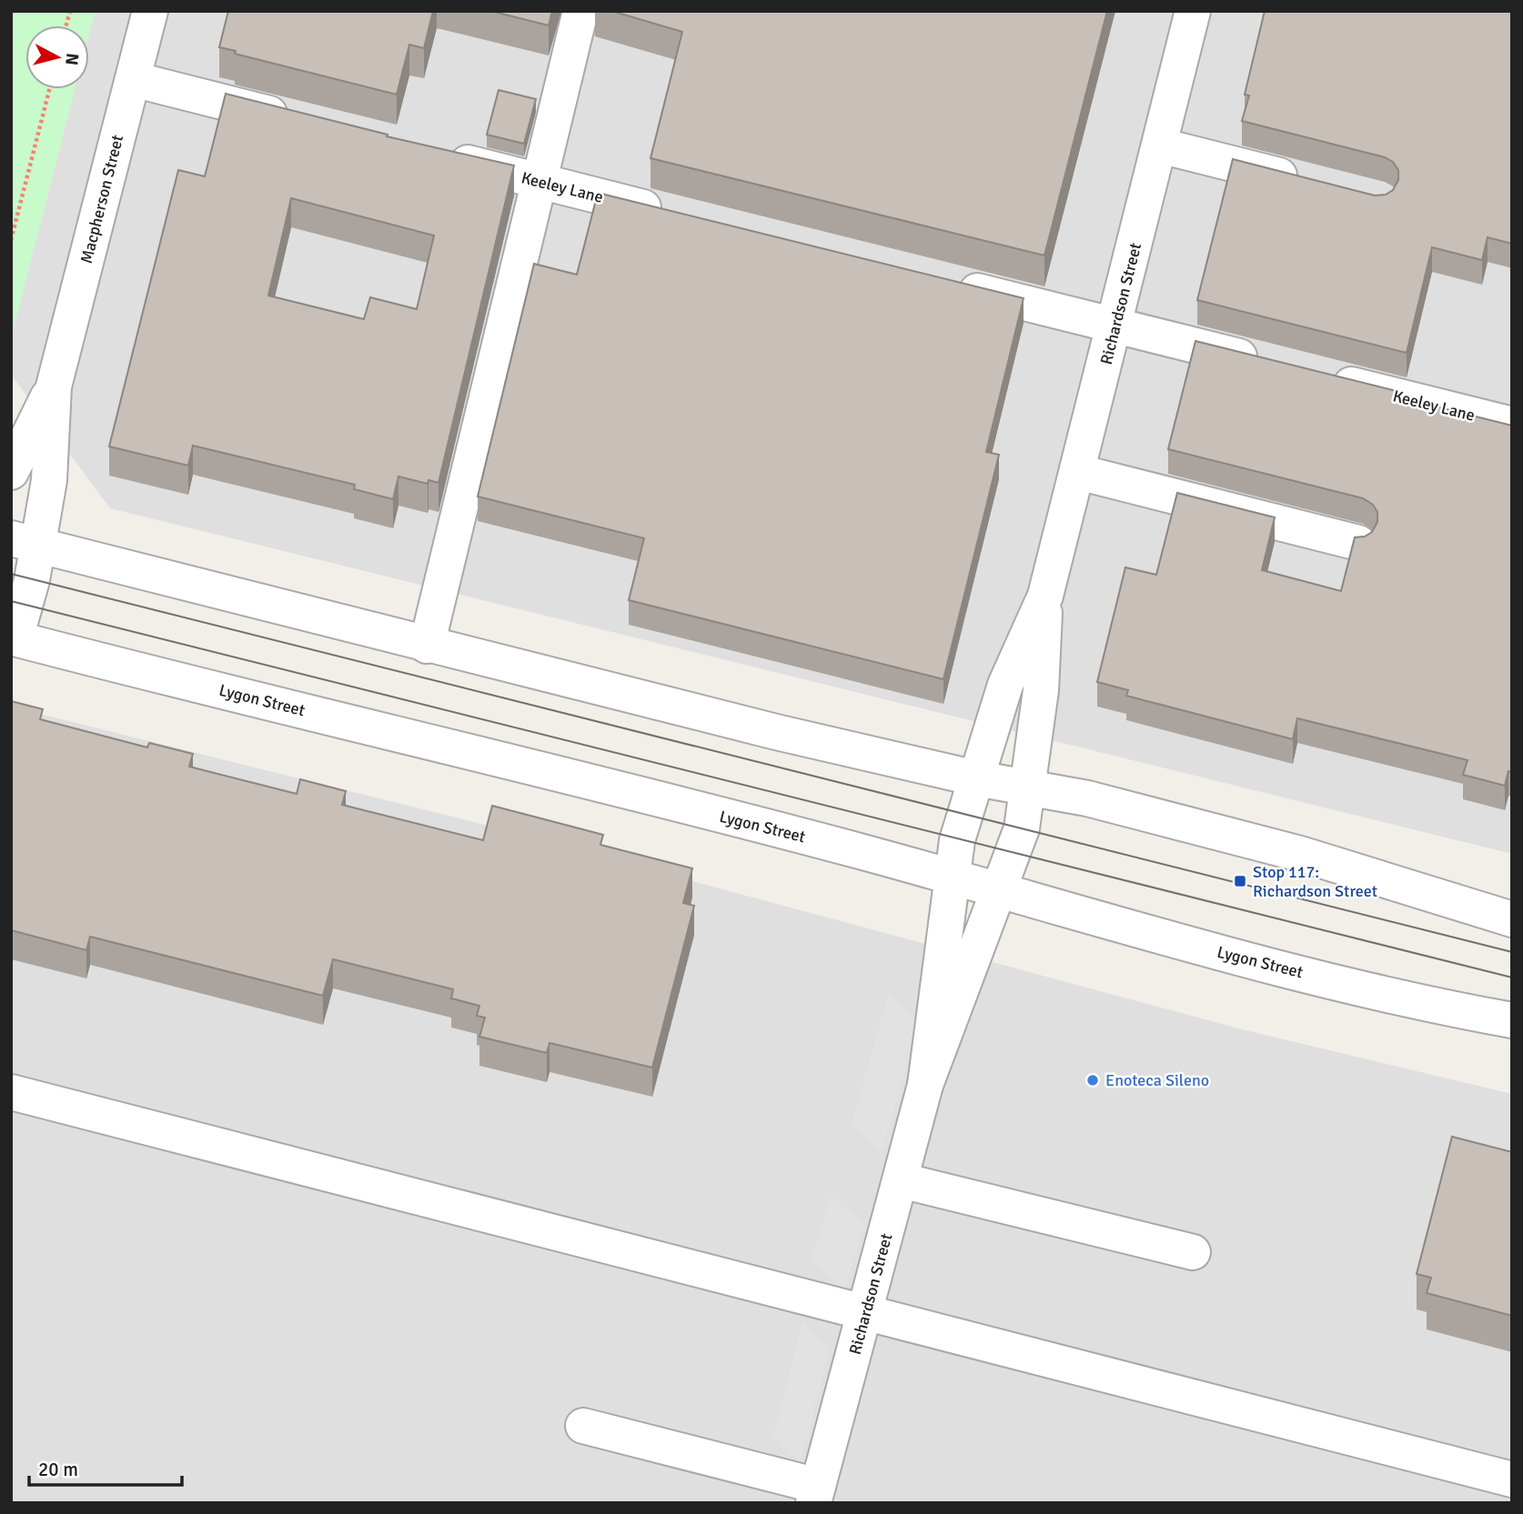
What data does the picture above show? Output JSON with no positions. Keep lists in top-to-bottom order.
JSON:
{
  "streets": {
    "street": [
      "Keeley Lane",
      "Macpherson Street",
      "Richardson Street",
      "Lygon Street"
    ]
  },
  "crossings": [
    ["Macpherson Street", "Lygon Street"],
    ["Richardson Street", "Lygon Street"]
  ],
  "places": {
    "transit": ["Stop 117: Richardson Street"],
    "other": ["Enoteca Sileno"]
  },
  "scale_bar": "20 m",
  "north": "right"
}
